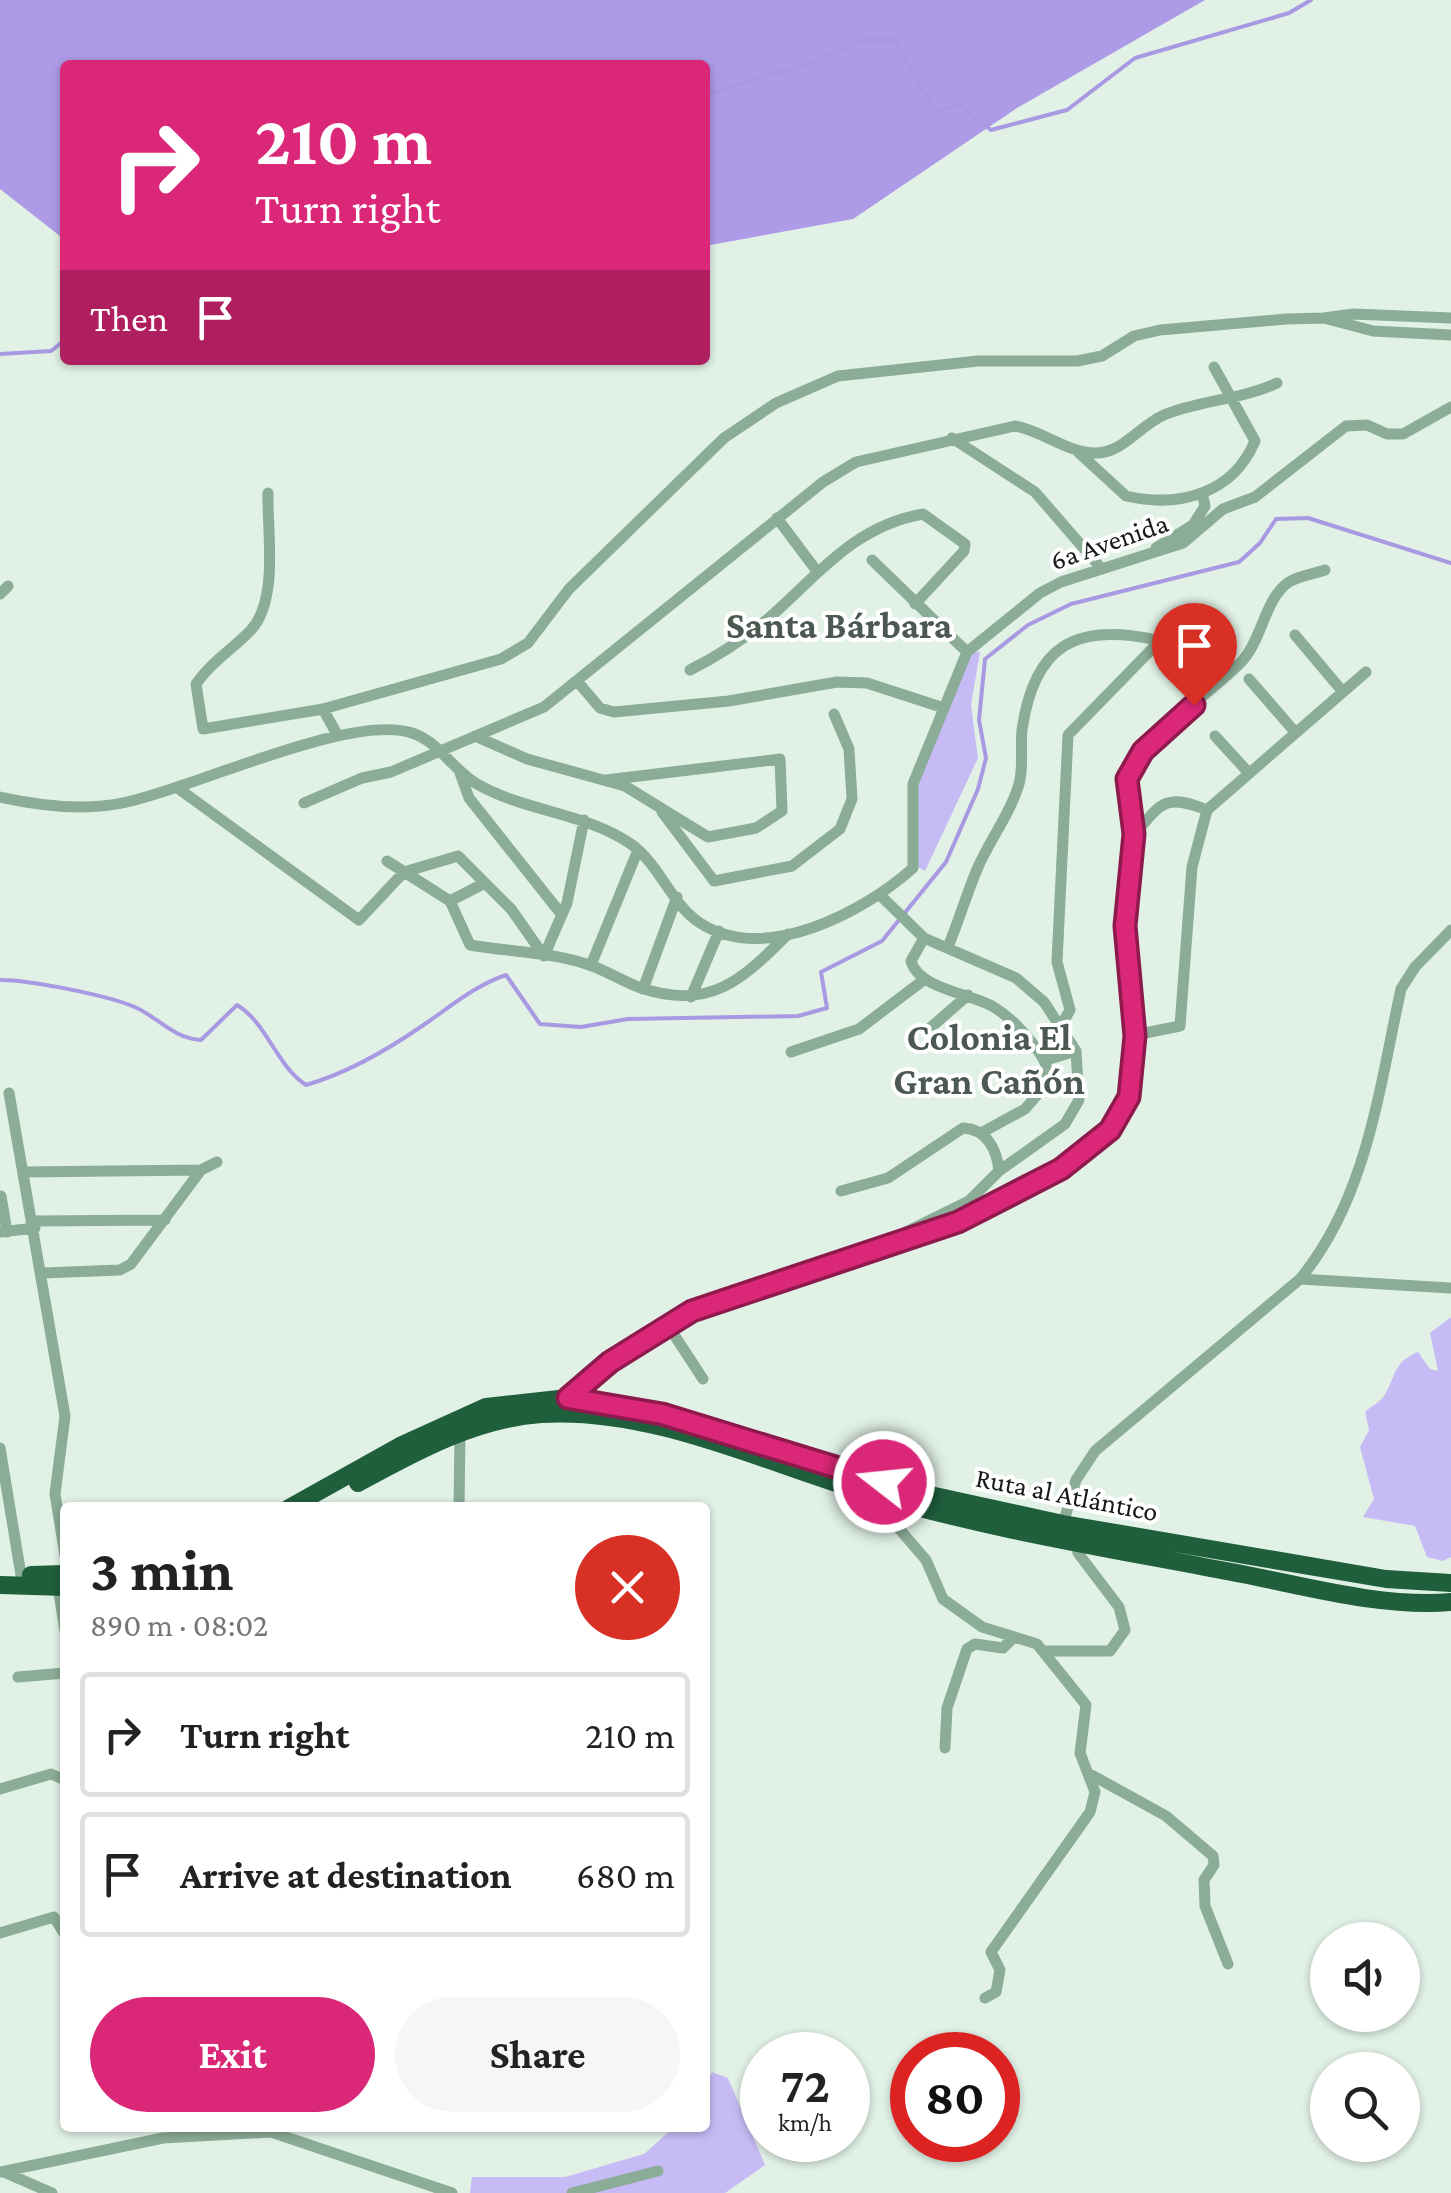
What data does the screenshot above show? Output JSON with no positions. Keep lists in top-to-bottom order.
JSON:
{
  "streets": {
    "highway": ["Ruta al Atlántico"],
    "street": ["6a Avenida"]
  },
  "districts": ["Santa Bárbara", "Colonia El Gran Cañón"],
  "page": {
    "turn": ["210 m", "Turn right"],
    "then": "Then",
    "heading": ["3 min", "890 m · 08:02"],
    "list": [
      {
        "name": "Turn right",
        "value": "210 m"
      },
      {
        "name": "Arrive at destination",
        "value": "680 m"
      }
    ],
    "buttons": ["Exit", "Share"],
    "speed": "72 km/h",
    "limit": "80"
  }
}
